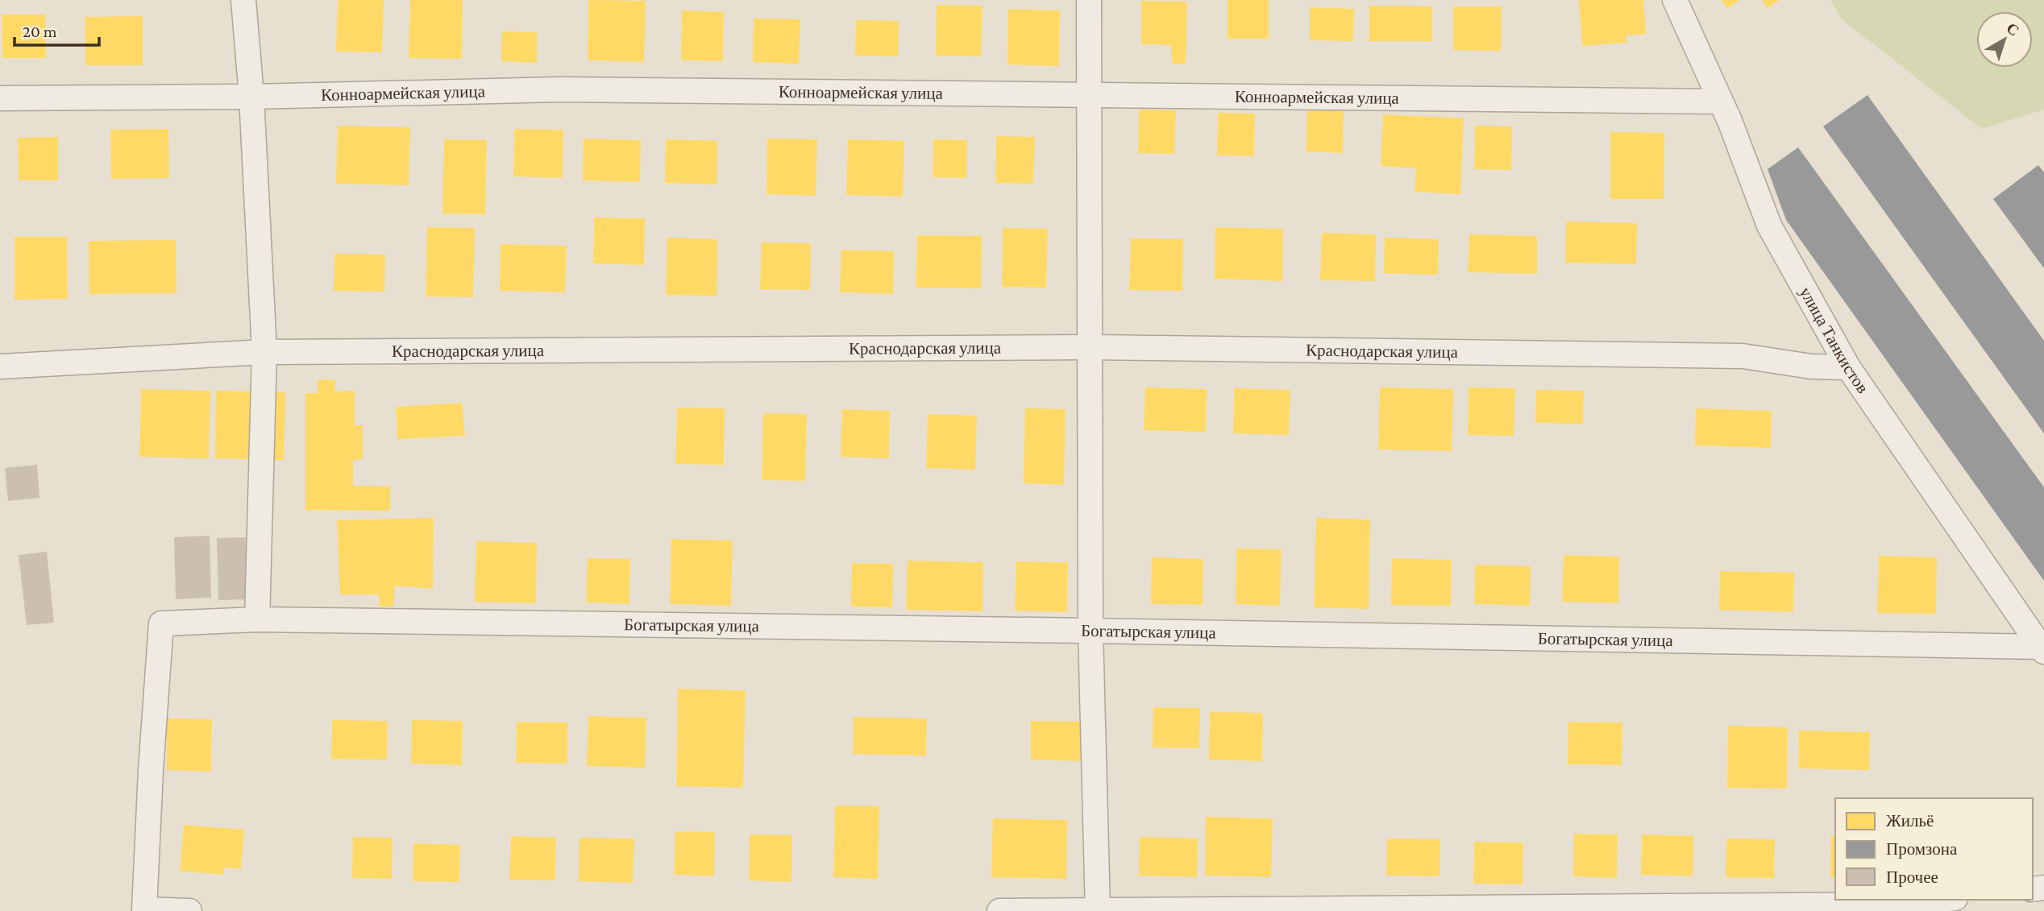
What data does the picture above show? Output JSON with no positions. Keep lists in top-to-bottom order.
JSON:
{
  "streets": {
    "street": [
      "Конноармейская улица",
      "улица Танкистов",
      "Краснодарская улица",
      "Богатырская улица"
    ]
  },
  "crossings": [
    ["Конноармейская улица", "улица Танкистов"],
    ["улица Танкистов", "Краснодарская улица"],
    ["улица Танкистов", "Богатырская улица"]
  ],
  "legend": ["Жильё", "Промзона", "Прочее"],
  "scale_bar": "20 m",
  "north": "top right"
}
